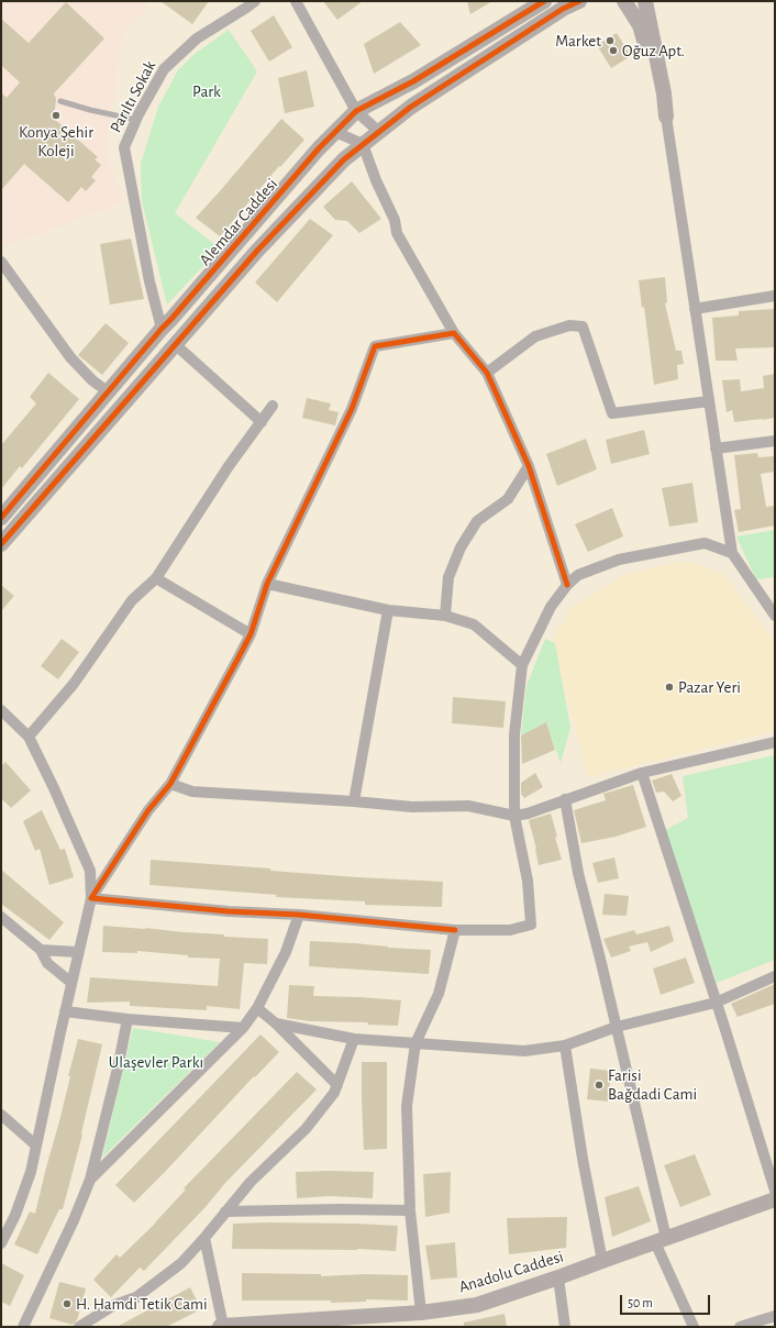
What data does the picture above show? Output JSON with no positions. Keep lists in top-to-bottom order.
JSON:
{
  "streets": {
    "main road": ["Alemdar Caddesi", "Anadolu Caddesi"],
    "street": ["Parıltı Sokak"]
  },
  "crossings": [
    ["Parıltı Sokak", "Alemdar Caddesi"]
  ],
  "parks": ["Park", "Ulaşevler Parkı"],
  "places": [
    "Market",
    "Oğuz Apt.",
    "Konya Şehir Koleji",
    "Pazar Yeri",
    "Farisi Bağdadi Cami",
    "H. Hamdi Tetik Cami"
  ],
  "scale_bar": "50 m"
}
